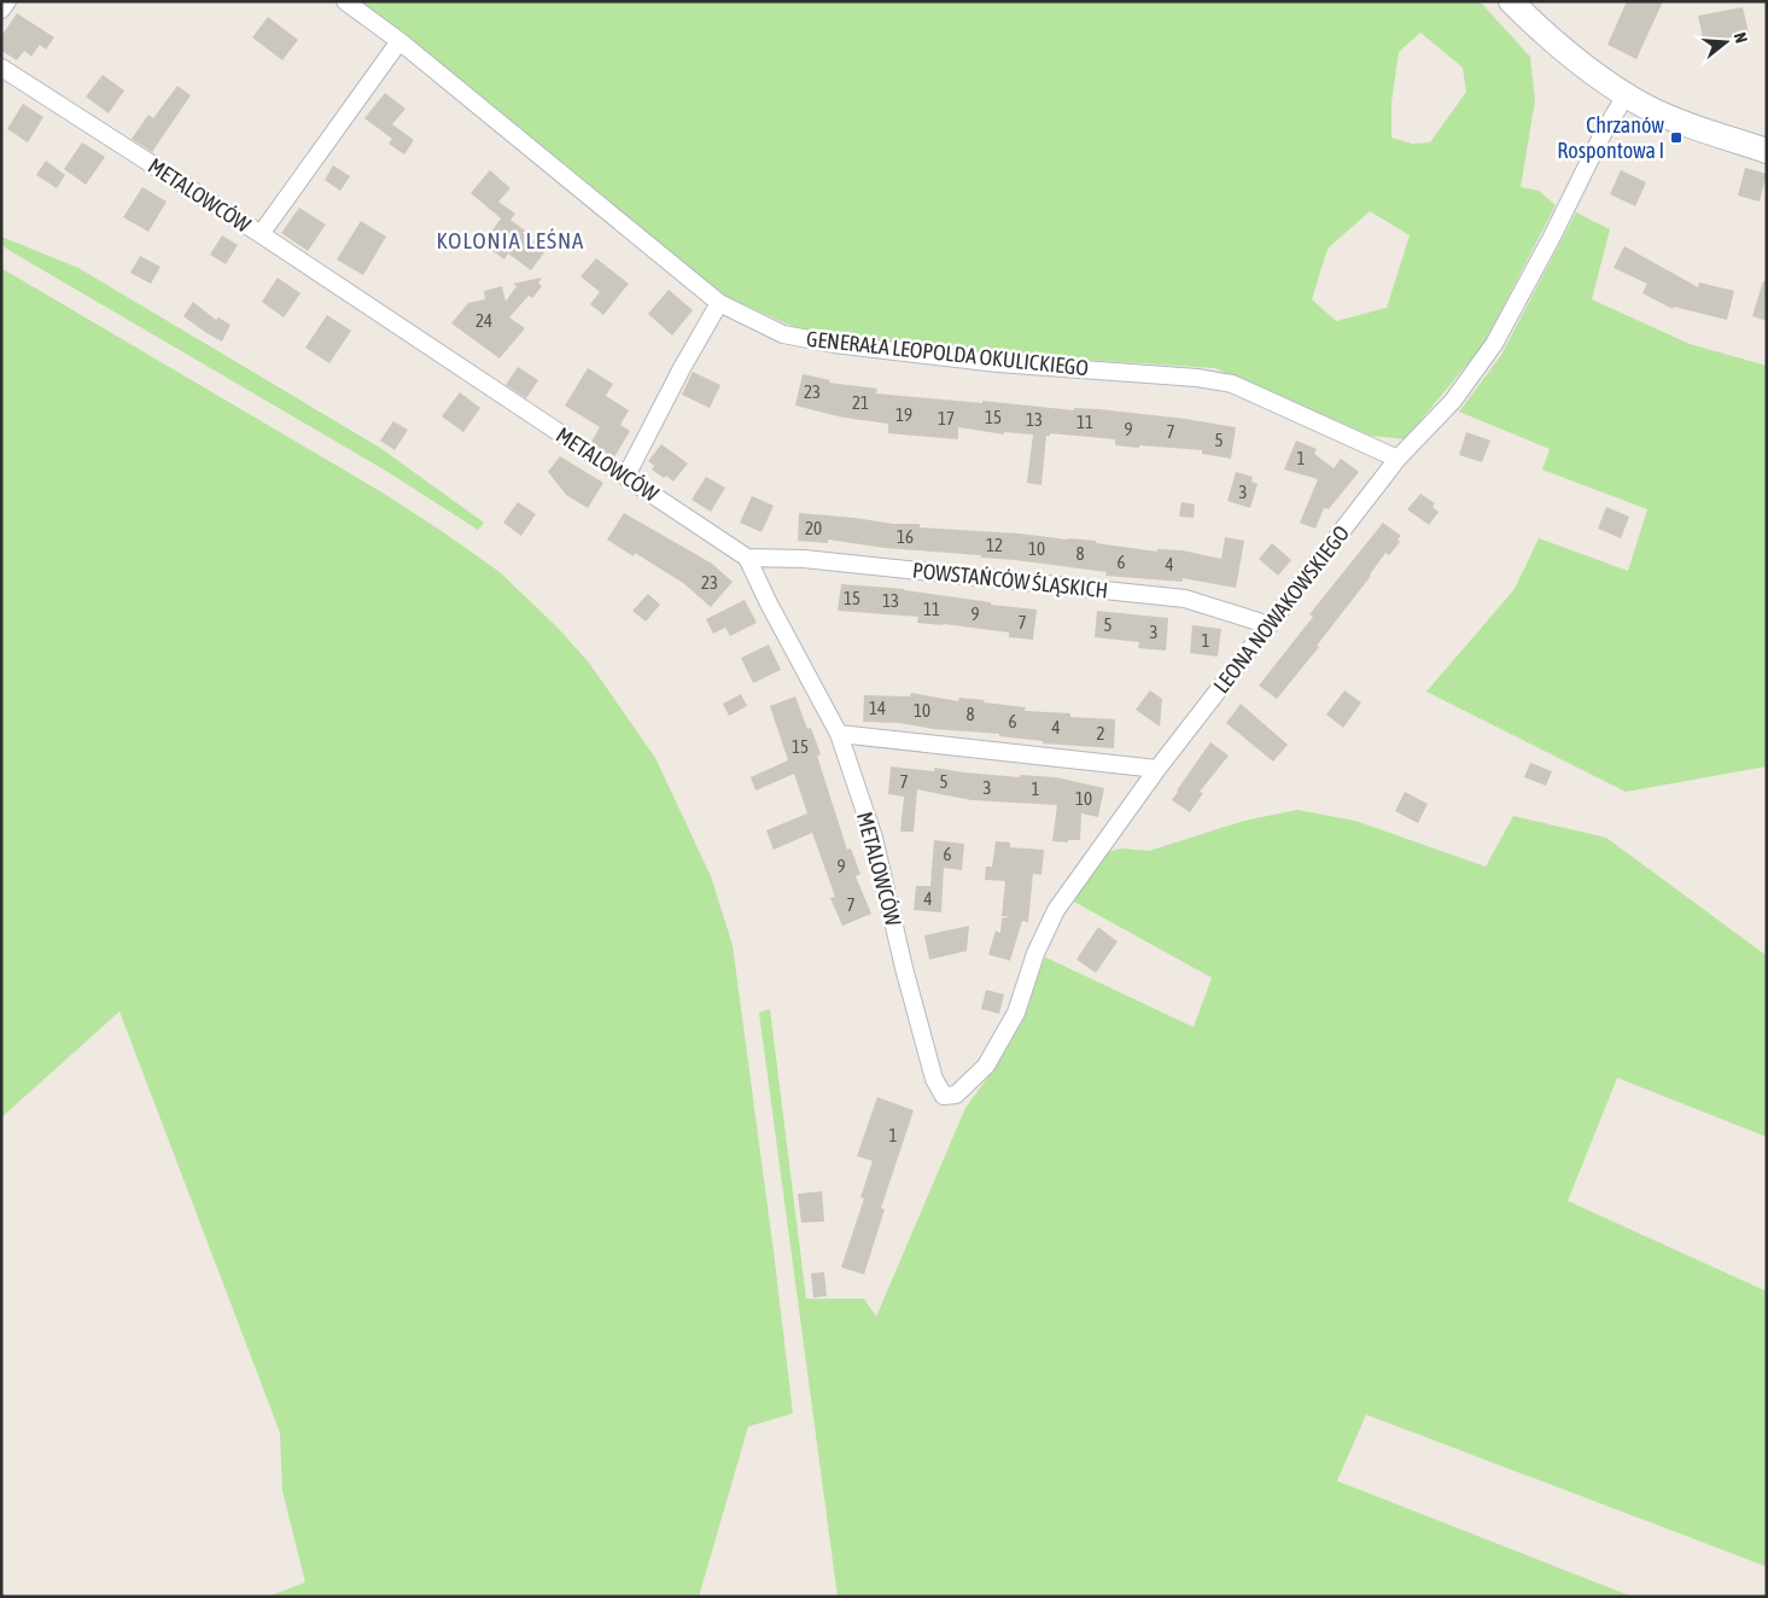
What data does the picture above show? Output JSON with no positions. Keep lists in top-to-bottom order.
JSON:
{
  "streets": {
    "street": [
      "METALOWCÓW",
      "GENERAŁA LEOPOLDA OKULICKIEGO",
      "POWSTAŃCÓW ŚLĄSKICH",
      "LEONA NOWAKOWSKIEGO"
    ]
  },
  "crossings": [
    ["METALOWCÓW", "POWSTAŃCÓW ŚLĄSKICH"],
    ["METALOWCÓW", "LEONA NOWAKOWSKIEGO"],
    ["GENERAŁA LEOPOLDA OKULICKIEGO", "LEONA NOWAKOWSKIEGO"],
    ["POWSTAŃCÓW ŚLĄSKICH", "LEONA NOWAKOWSKIEGO"]
  ],
  "districts": ["KOLONIA LEŚNA"],
  "places": {
    "transit": ["Chrzanów Rospontowa I"]
  },
  "house_numbers": [
    "24",
    "23",
    "21",
    "19",
    "15",
    "17",
    "13",
    "11",
    "9",
    "7",
    "5",
    "1",
    "3",
    "20",
    "16",
    "12",
    "10",
    "8",
    "6",
    "4",
    "23",
    "15",
    "13",
    "11",
    "9",
    "7",
    "5",
    "3",
    "1",
    "14",
    "10",
    "8",
    "6",
    "4",
    "2",
    "15",
    "7",
    "5",
    "3",
    "1",
    "10",
    "6",
    "9",
    "4",
    "7",
    "1"
  ],
  "north": "right"
}
